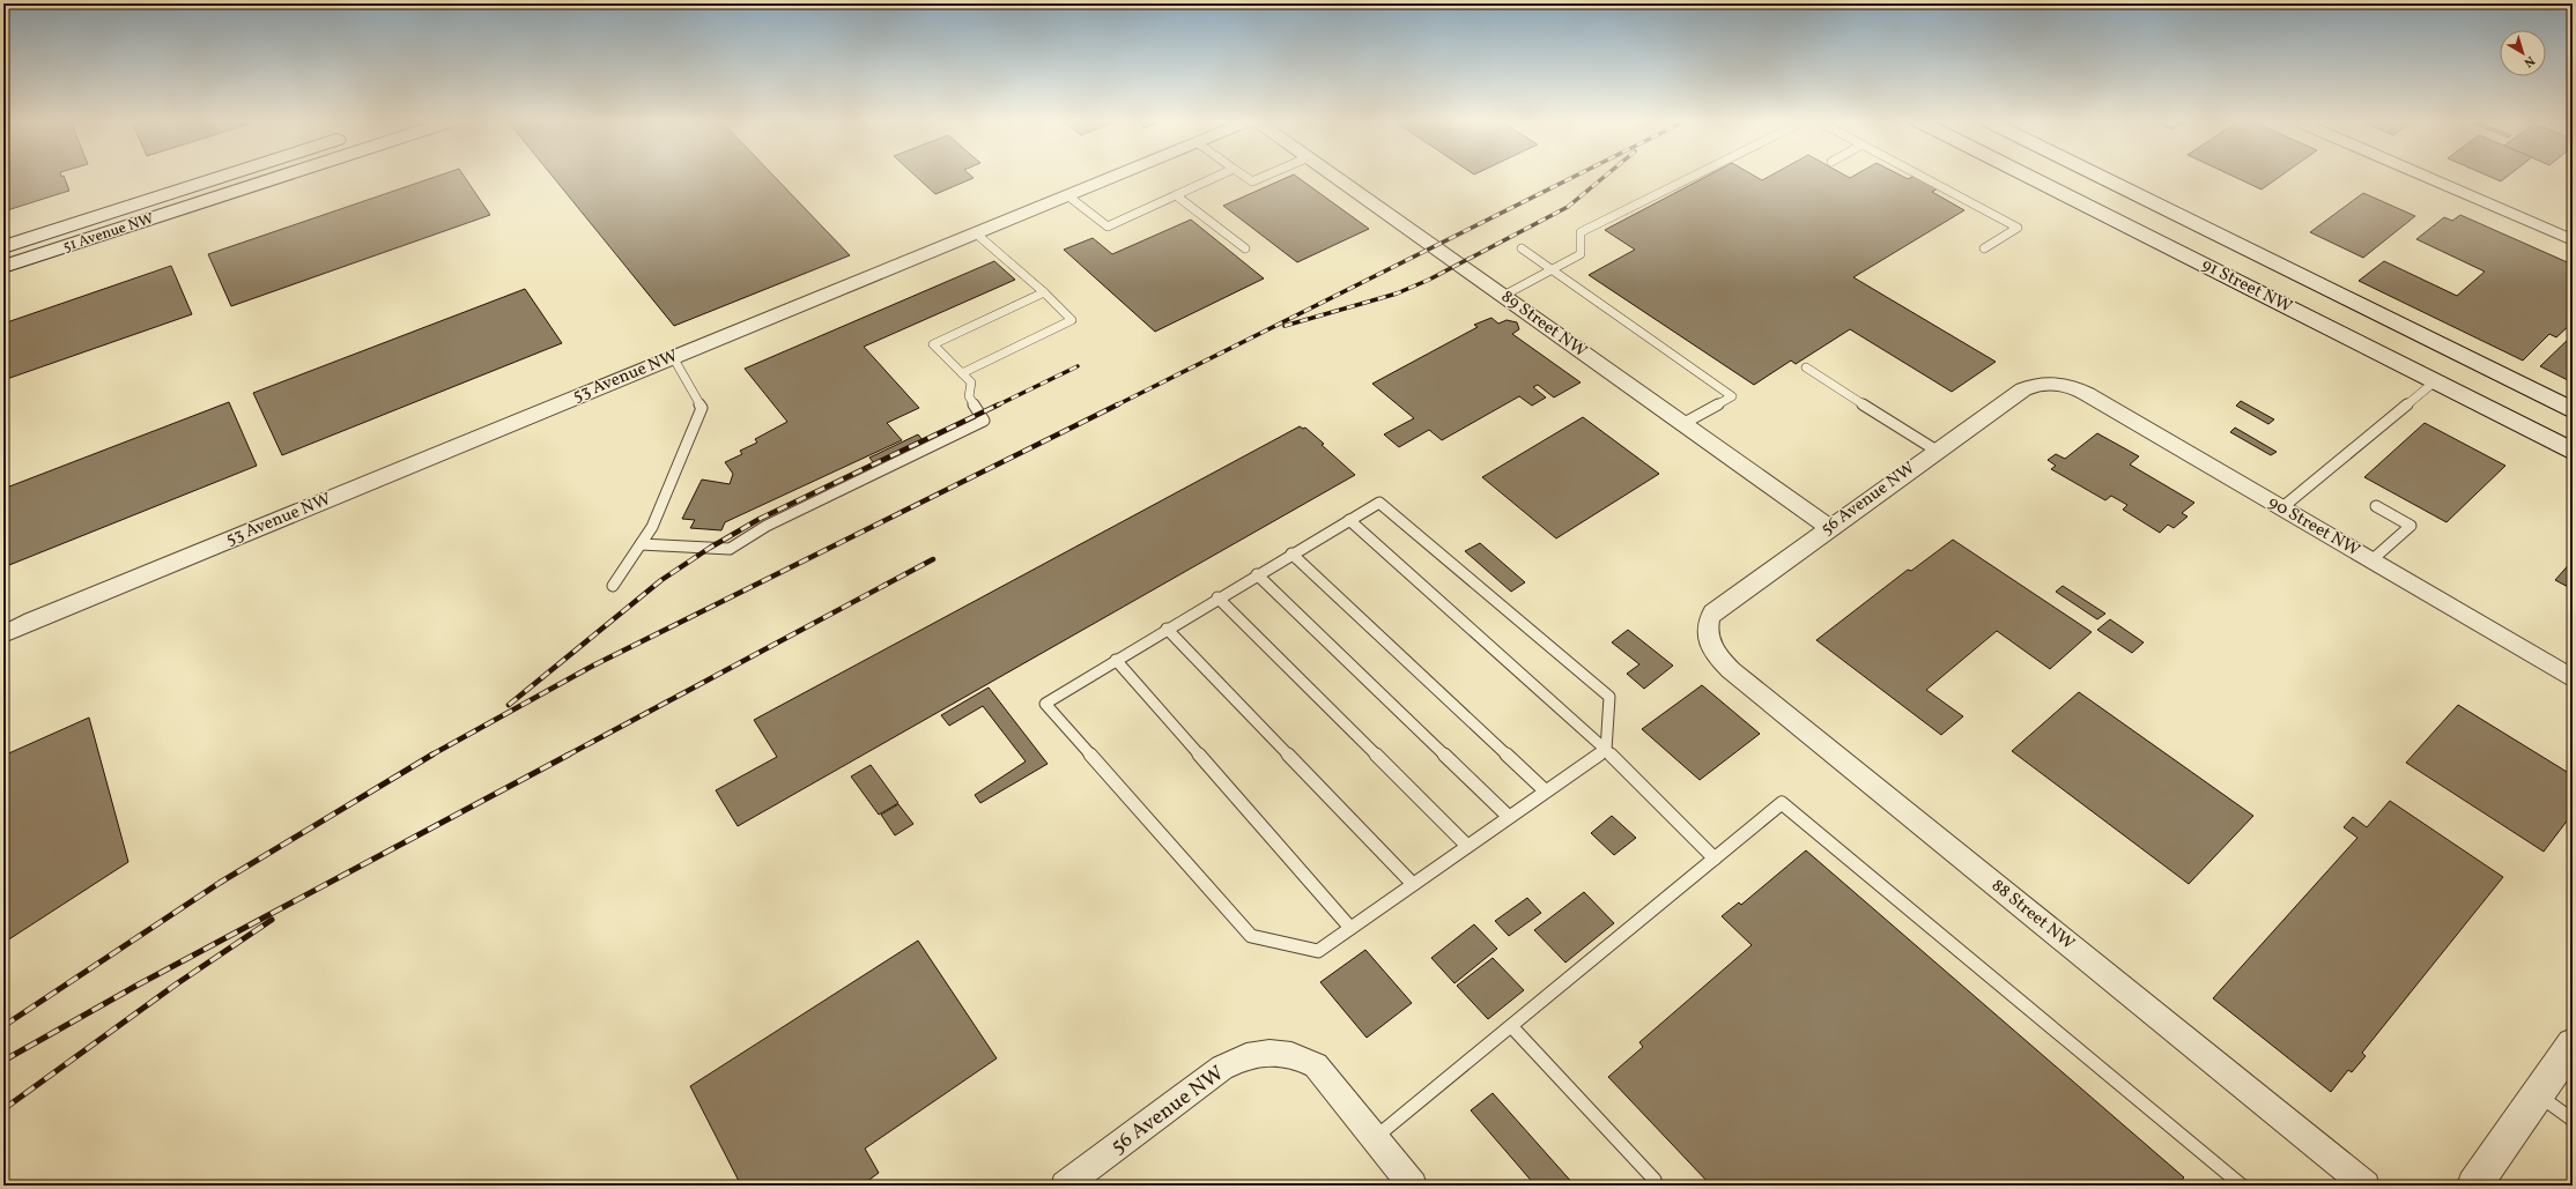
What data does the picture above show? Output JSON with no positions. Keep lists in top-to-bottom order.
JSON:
{
  "streets": {
    "main road": ["51 Avenue NW", "91 Street NW"],
    "street": [
      "89 Street NW",
      "53 Avenue NW",
      "56 Avenue NW",
      "90 Street NW",
      "88 Street NW"
    ]
  },
  "crossings": [
    ["89 Street NW", "56 Avenue NW"],
    ["56 Avenue NW", "90 Street NW"],
    ["56 Avenue NW", "88 Street NW"]
  ],
  "north": "bottom right"
}
